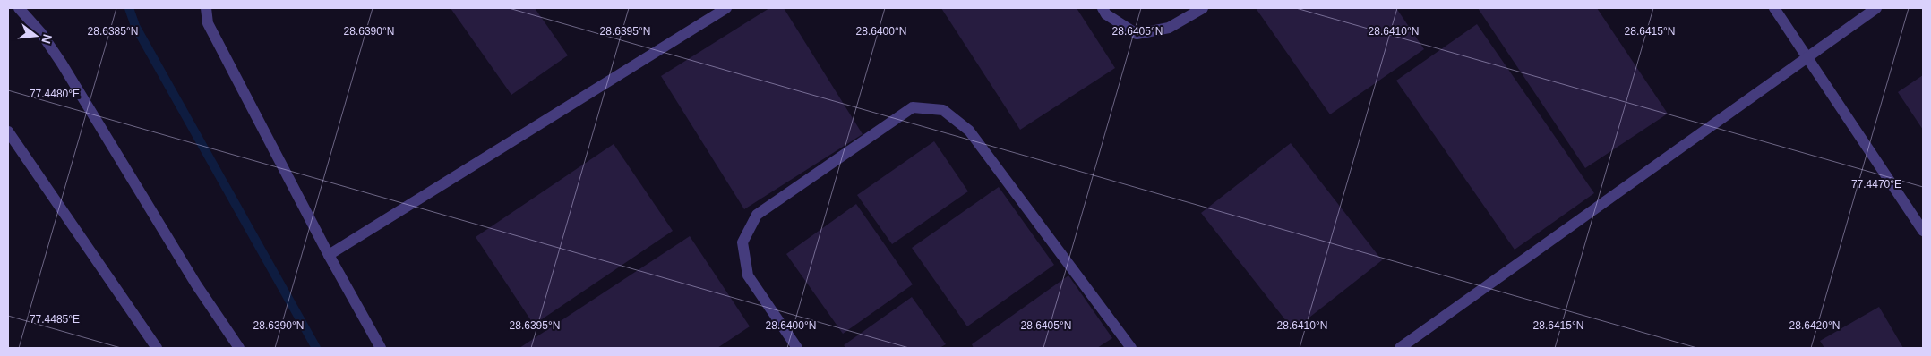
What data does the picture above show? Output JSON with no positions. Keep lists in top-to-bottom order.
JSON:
{
  "north": "right",
  "coordinates": [
    "28.6385°N",
    "28.6390°N",
    "28.6395°N",
    "28.6400°N",
    "28.6405°N",
    "28.6410°N",
    "28.6415°N",
    "77.4480°E",
    "77.4470°E",
    "77.4485°E",
    "28.6420°N"
  ]
}
